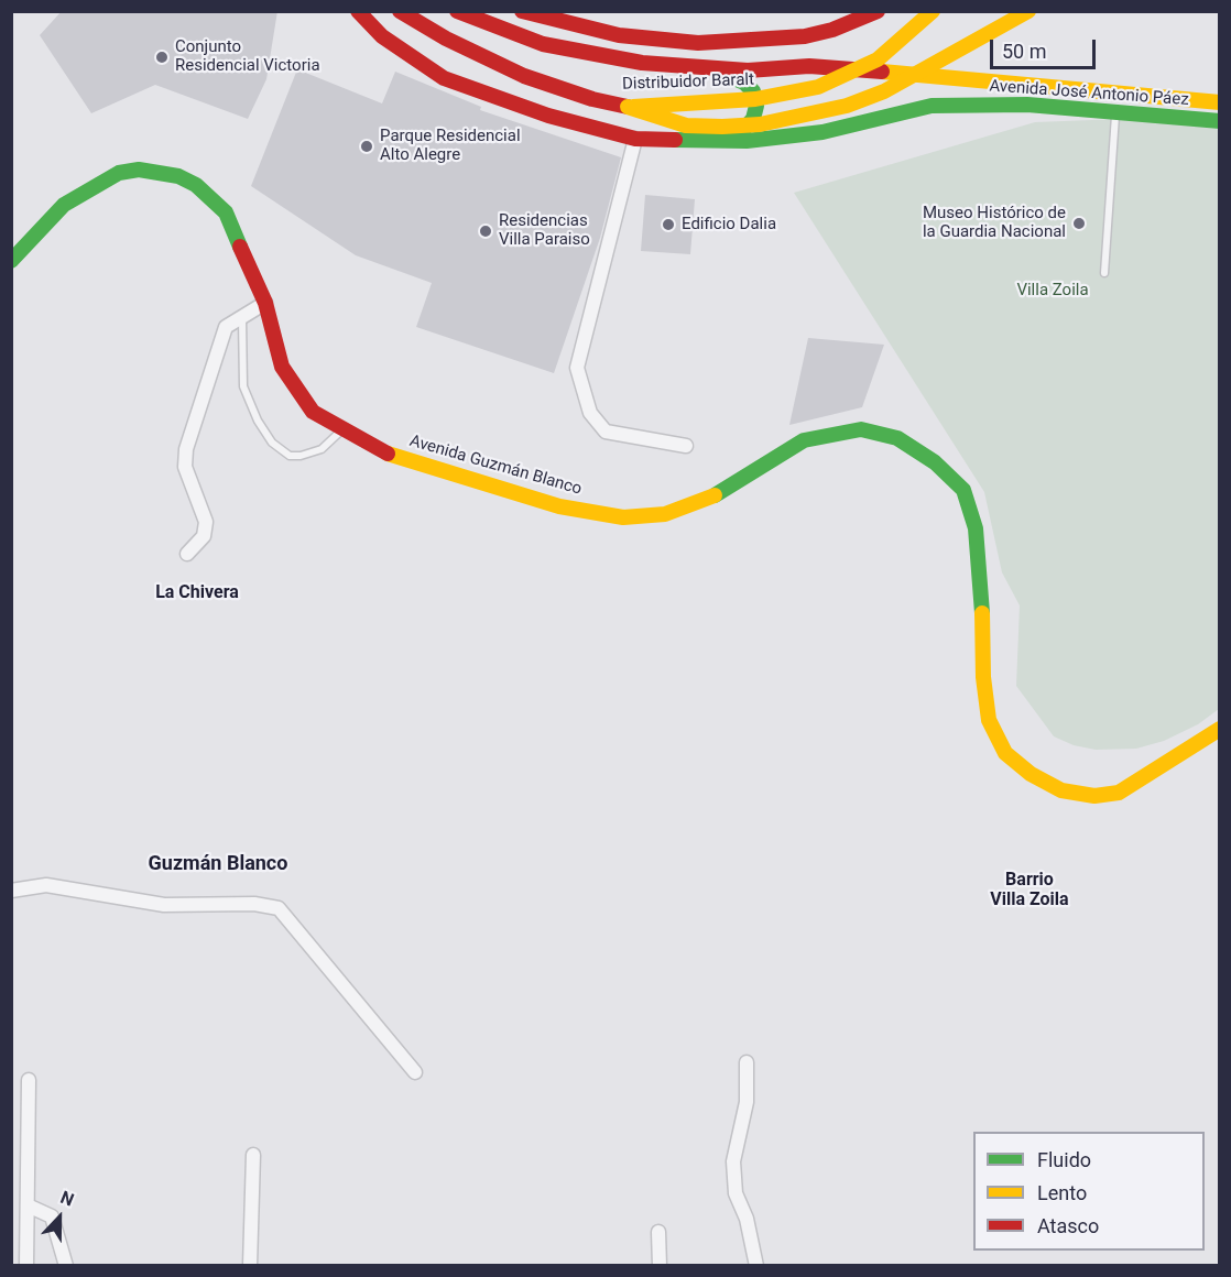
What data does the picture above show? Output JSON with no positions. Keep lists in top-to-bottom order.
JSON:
{
  "streets": {
    "main road": ["Distribuidor Baralt", "Avenida José Antonio Páez", "Avenida Guzmán Blanco"]
  },
  "districts": ["La Chivera", "Guzmán Blanco", "Barrio Villa Zoila"],
  "parks": ["Villa Zoila"],
  "places": [
    "Conjunto Residencial Victoria",
    "Parque Residencial Alto Alegre",
    "Museo Histórico de la Guardia Nacional",
    "Edificio Dalia",
    "Residencias Villa Paraiso"
  ],
  "legend": ["Fluido", "Lento", "Atasco"],
  "scale_bar": "50 m",
  "north": "top"
}
